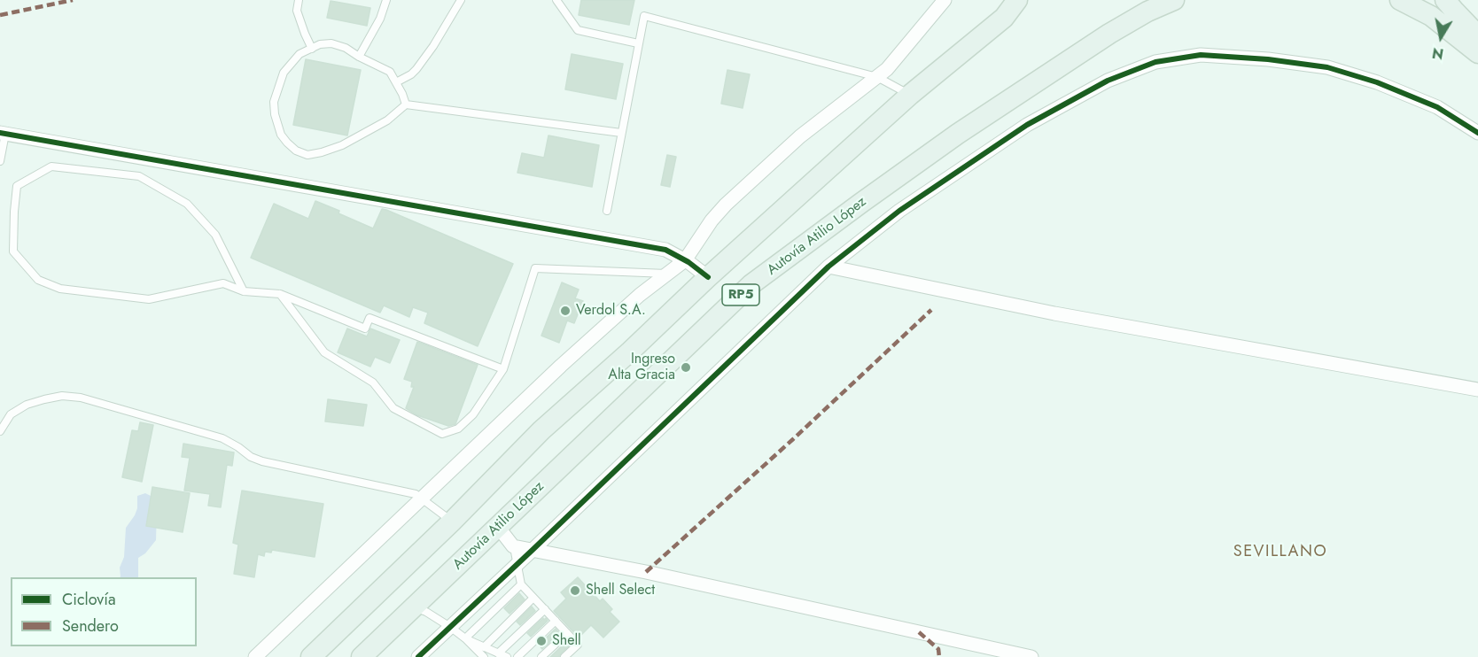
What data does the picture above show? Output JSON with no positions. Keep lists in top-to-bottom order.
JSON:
{
  "streets": {
    "main road": ["Autovía Atilio López", "RP5"]
  },
  "districts": ["SEVILLANO"],
  "places": [
    "Verdol S.A.",
    "Ingreso Alta Gracia",
    "Shell Select",
    "Shell"
  ],
  "legend": ["Ciclovía", "Sendero"],
  "north": "bottom"
}
